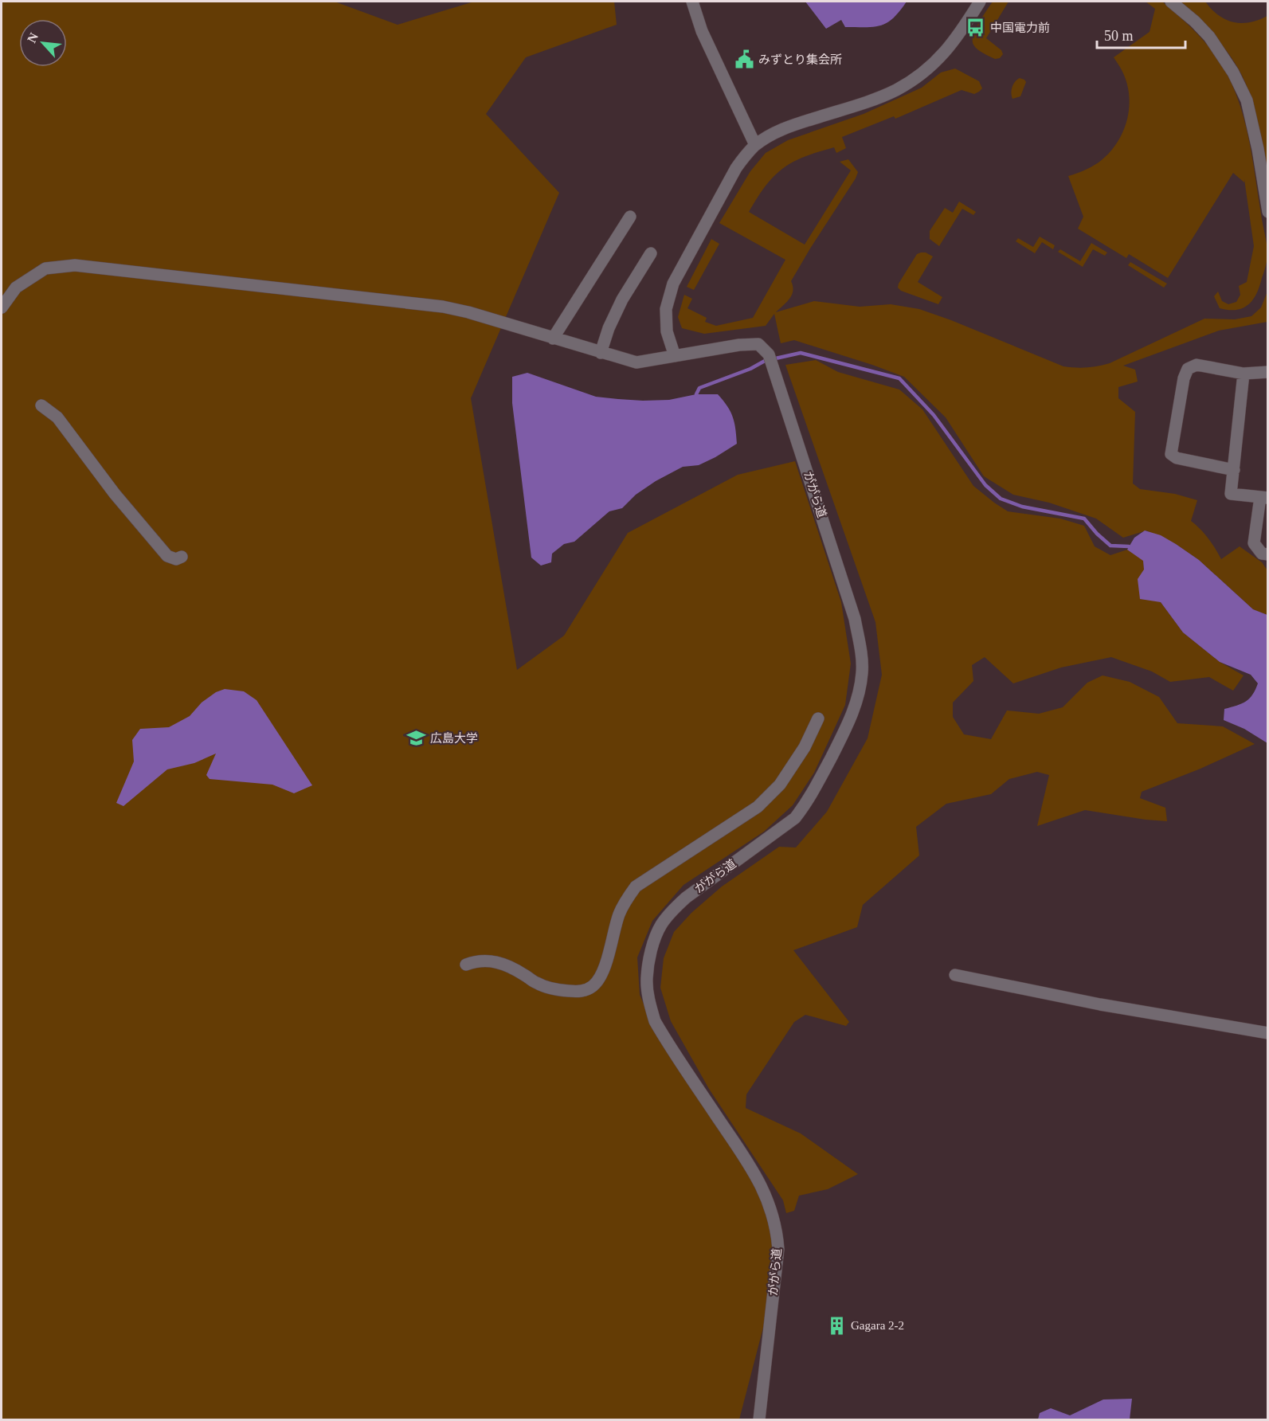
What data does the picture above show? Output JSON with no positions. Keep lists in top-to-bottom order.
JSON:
{
  "streets": {
    "street": ["ががら道"]
  },
  "places": {
    "bus stop": ["中国電力前"],
    "public building": ["みずとり集会所"],
    "school or university": ["広島大学"],
    "building": ["Gagara 2-2"]
  },
  "scale_bar": "50 m",
  "north": "top left"
}
